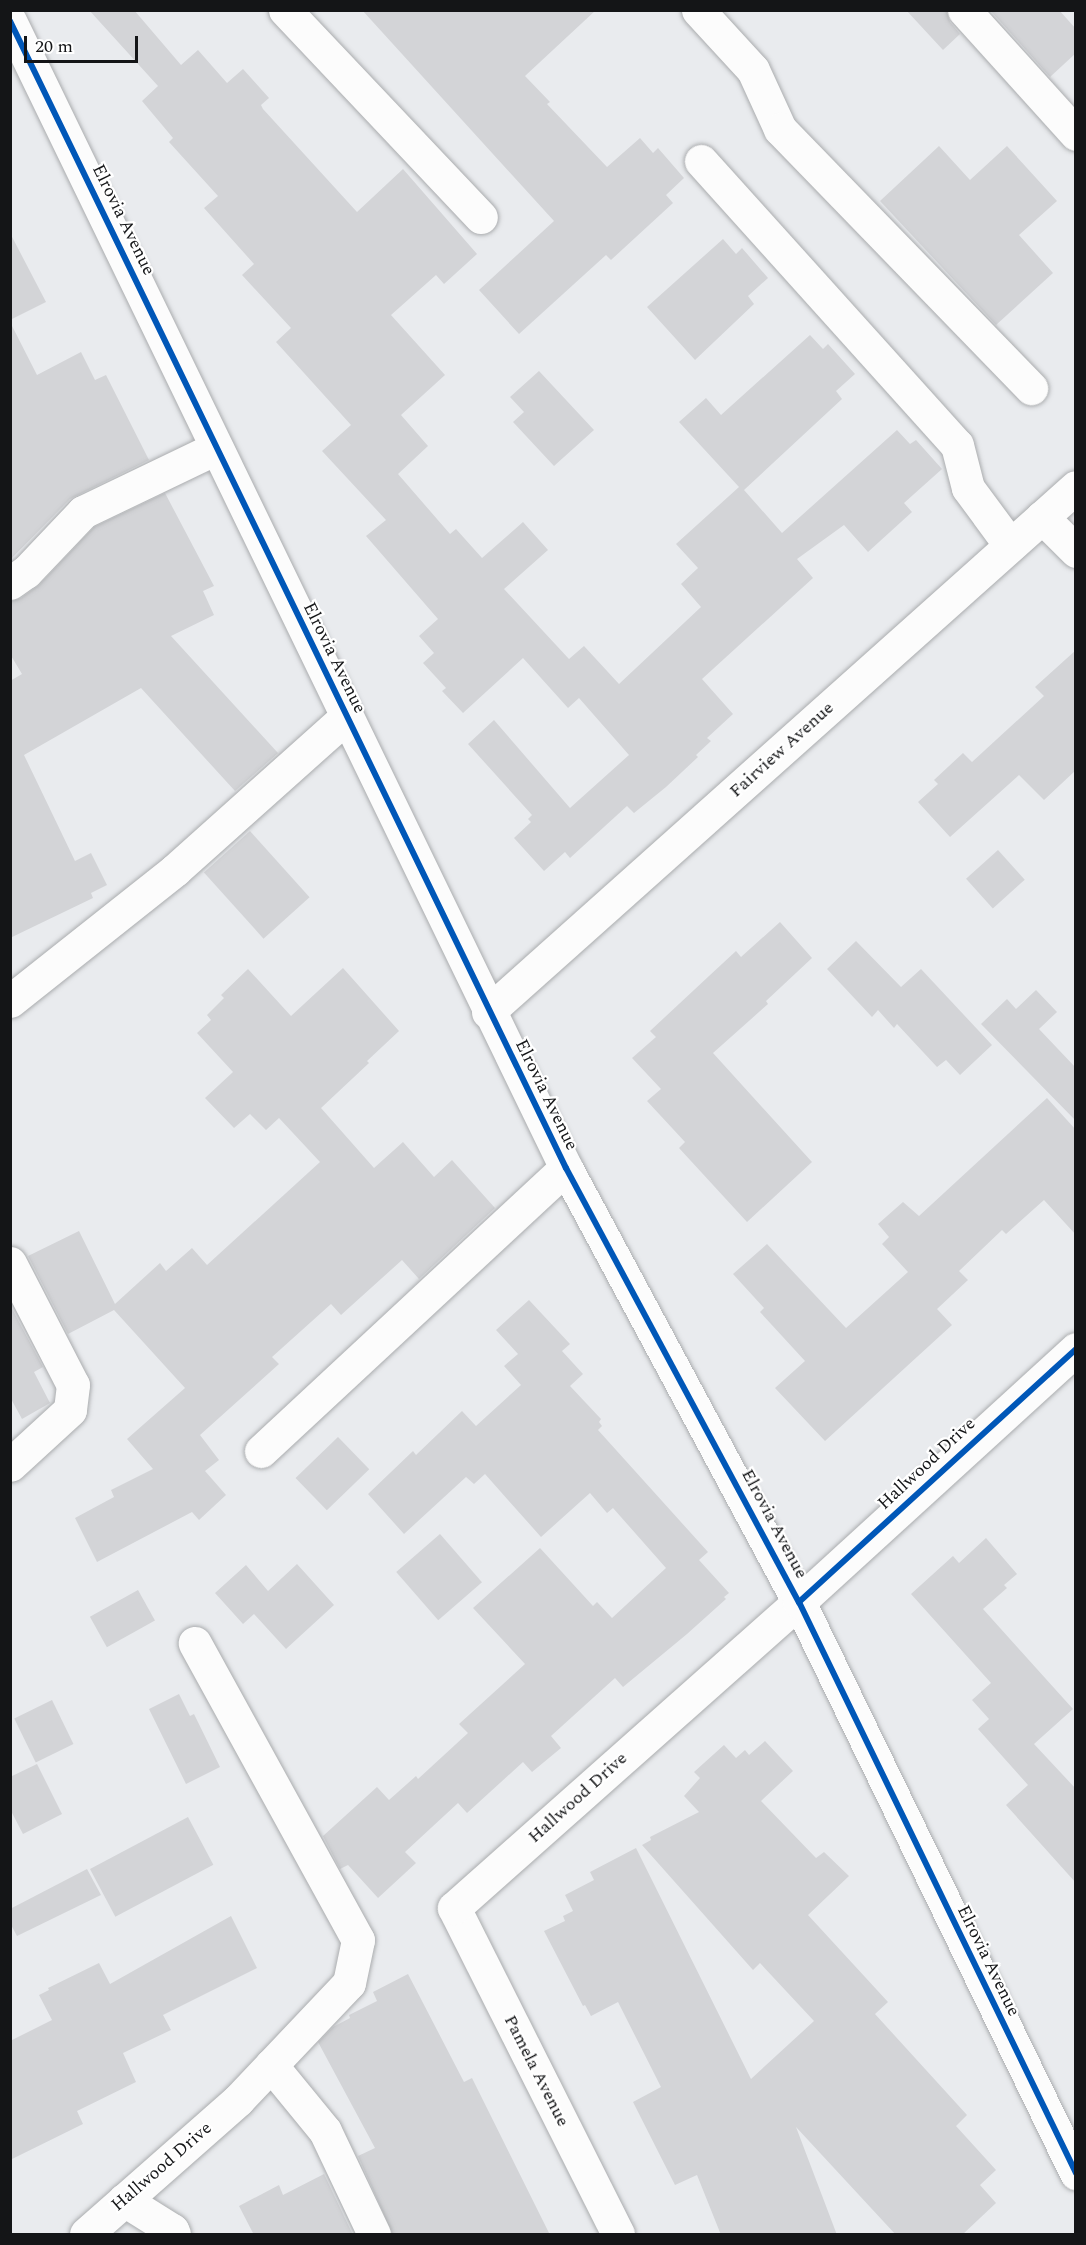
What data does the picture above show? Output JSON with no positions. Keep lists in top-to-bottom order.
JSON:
{
  "streets": {
    "street": [
      "Elrovia Avenue",
      "Fairview Avenue",
      "Hallwood Drive",
      "Pamela Avenue"
    ]
  },
  "crossings": [
    ["Elrovia Avenue", "Fairview Avenue"],
    ["Elrovia Avenue", "Hallwood Drive"],
    ["Hallwood Drive", "Pamela Avenue"]
  ],
  "scale_bar": "20 m"
}
